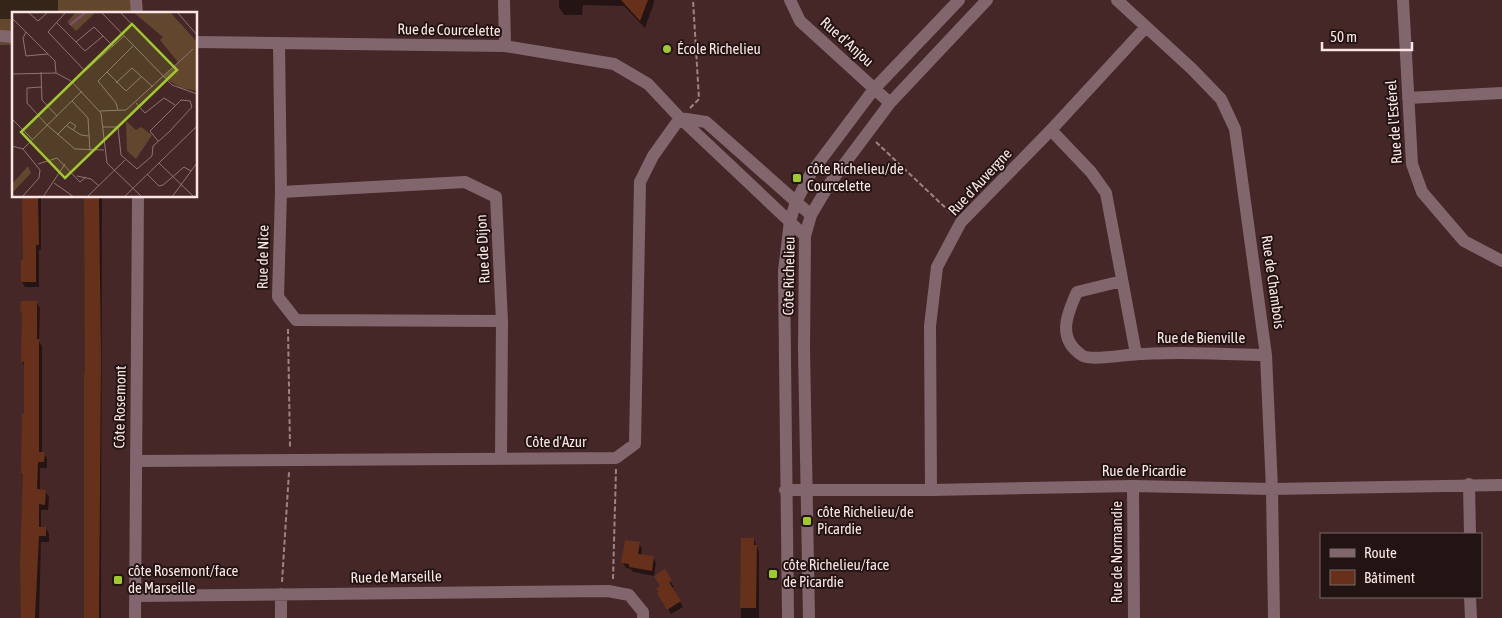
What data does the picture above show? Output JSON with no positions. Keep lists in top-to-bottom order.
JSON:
{
  "streets": {
    "street": [
      "Rue de Courcelette",
      "Rue d'Anjou",
      "Rue de l'Estérel",
      "Rue d'Auvergne",
      "Rue de Dijon",
      "Rue de Nice",
      "Côte Richelieu",
      "Rue de Chambois",
      "Rue de Bienville",
      "Côte Rosemont",
      "Côte d'Azur",
      "Rue de Picardie",
      "Rue de Normandie",
      "Rue de Marseille"
    ]
  },
  "crossings": [
    ["Rue de Courcelette", "Rue de Nice"],
    ["Rue de Courcelette", "Côte Richelieu"],
    ["Rue d'Anjou", "Côte Richelieu"],
    ["Rue d'Auvergne", "Rue de Chambois"],
    ["Rue d'Auvergne", "Rue de Bienville"],
    ["Rue d'Auvergne", "Rue de Picardie"],
    ["Rue de Dijon", "Rue de Nice"],
    ["Rue de Dijon", "Côte d'Azur"],
    ["Côte Richelieu", "Rue de Picardie"],
    ["Rue de Chambois", "Rue de Bienville"],
    ["Rue de Chambois", "Rue de Picardie"],
    ["Côte Rosemont", "Côte d'Azur"],
    ["Côte Rosemont", "Rue de Marseille"],
    ["Rue de Picardie", "Rue de Normandie"]
  ],
  "places": {
    "other": ["École Richelieu"],
    "transit": [
      "côte Richelieu/de Courcelette",
      "côte Richelieu/de Picardie",
      "côte Richelieu/face de Picardie",
      "côte Rosemont/face de Marseille"
    ]
  },
  "legend": ["Route", "Bâtiment"],
  "scale_bar": "50 m"
}
